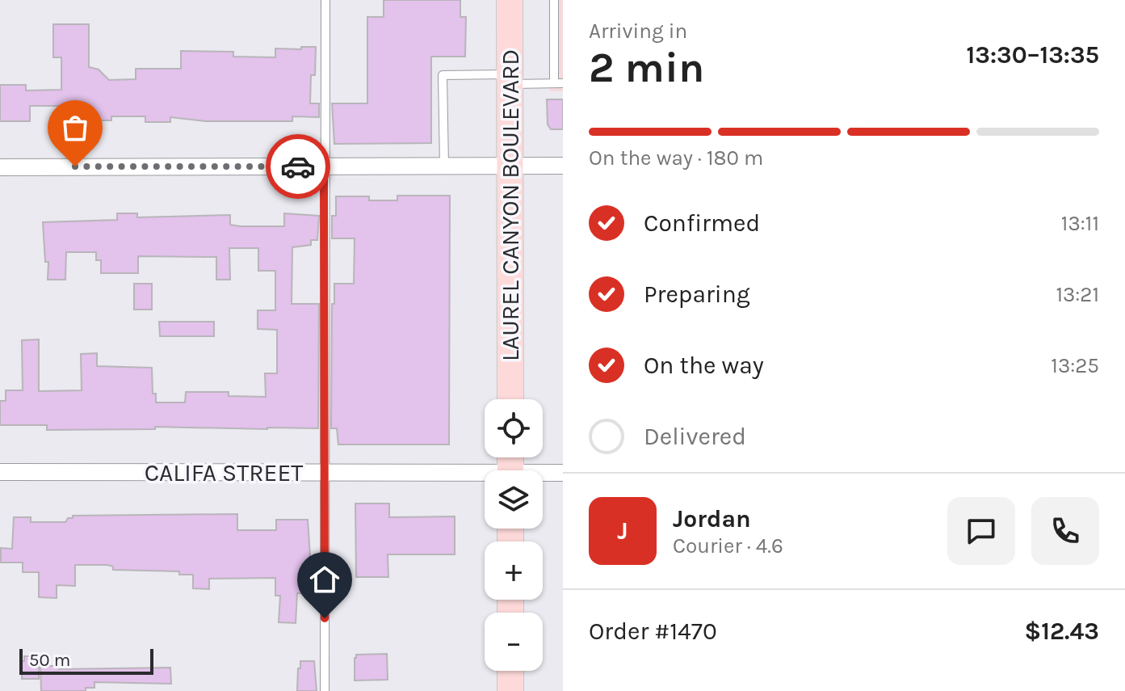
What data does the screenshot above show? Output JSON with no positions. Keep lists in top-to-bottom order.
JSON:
{
  "streets": {
    "main road": ["LAUREL CANYON BOULEVARD"],
    "street": ["CALIFA STREET"]
  },
  "scale_bar": "50 m",
  "page": {
    "heading": ["2 min", "Arriving in", "13:30–13:35"],
    "panel": [
      "Jordan",
      "Courier · 4.6",
      "Order #1470",
      "$12.43"
    ],
    "bar": "On the way · 180 m",
    "list": [
      ["Confirmed", "13:11"],
      ["Preparing", "13:21"],
      ["On the way", "13:25"],
      "Delivered"
    ],
    "map_buttons": ["+", "−"],
    "round": "J",
    "scale": "50 m"
  }
}
